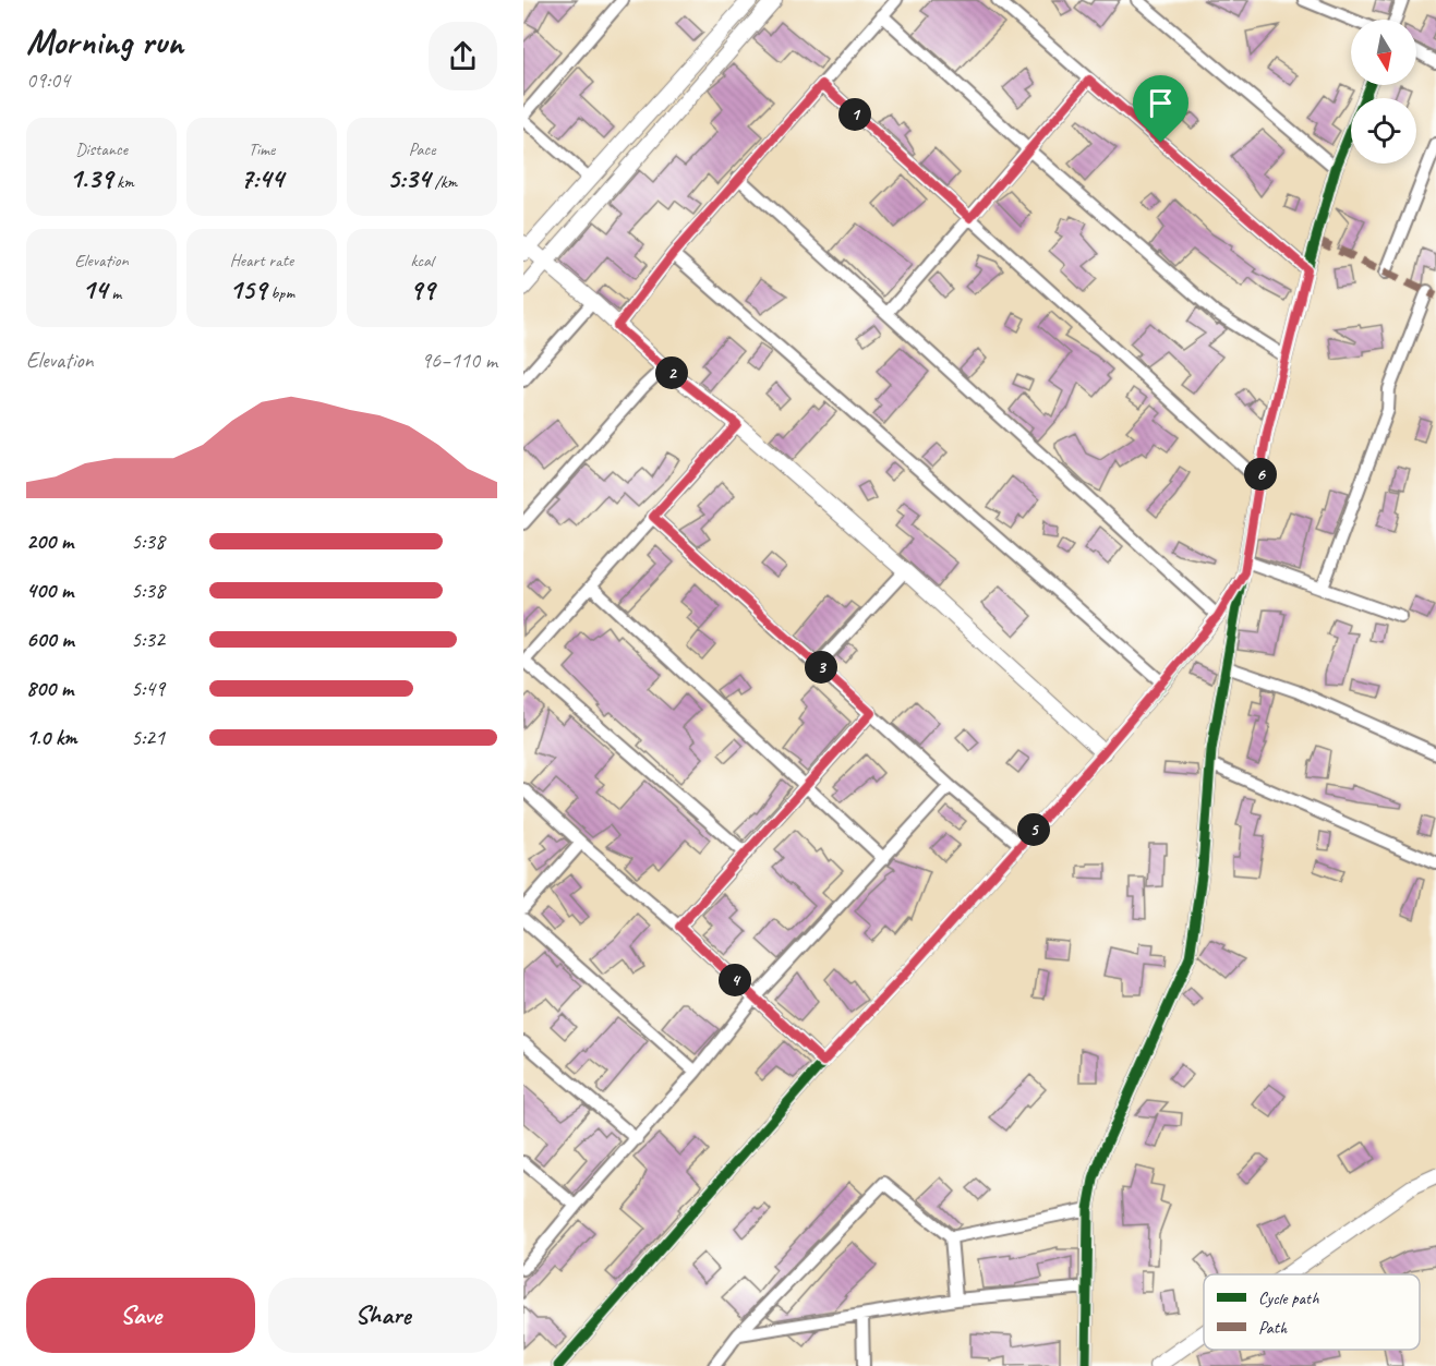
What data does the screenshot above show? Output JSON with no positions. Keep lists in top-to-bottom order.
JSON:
{
  "legend": ["Cycle path", "Path"],
  "north": "bottom",
  "page": {
    "heading": ["Morning run", "09:04"],
    "pins": [
      "1",
      "2",
      "6",
      "3",
      "5",
      "4"
    ],
    "stats": [
      ["Distance", "1.39 km"],
      ["Time", "7:44"],
      ["Pace", "5:34 /km"],
      ["Elevation", "14 m"],
      ["Heart rate", "159 bpm"],
      ["kcal", "99"]
    ],
    "chart": ["Elevation", "96–110 m"],
    "list": [
      {
        "name": "200 m",
        "note": "5:38"
      },
      {
        "name": "400 m",
        "note": "5:38"
      },
      {
        "name": "600 m",
        "note": "5:32"
      },
      {
        "name": "800 m",
        "note": "5:49"
      },
      {
        "name": "1.0 km",
        "note": "5:21"
      }
    ],
    "buttons": ["Save", "Share"]
  }
}
